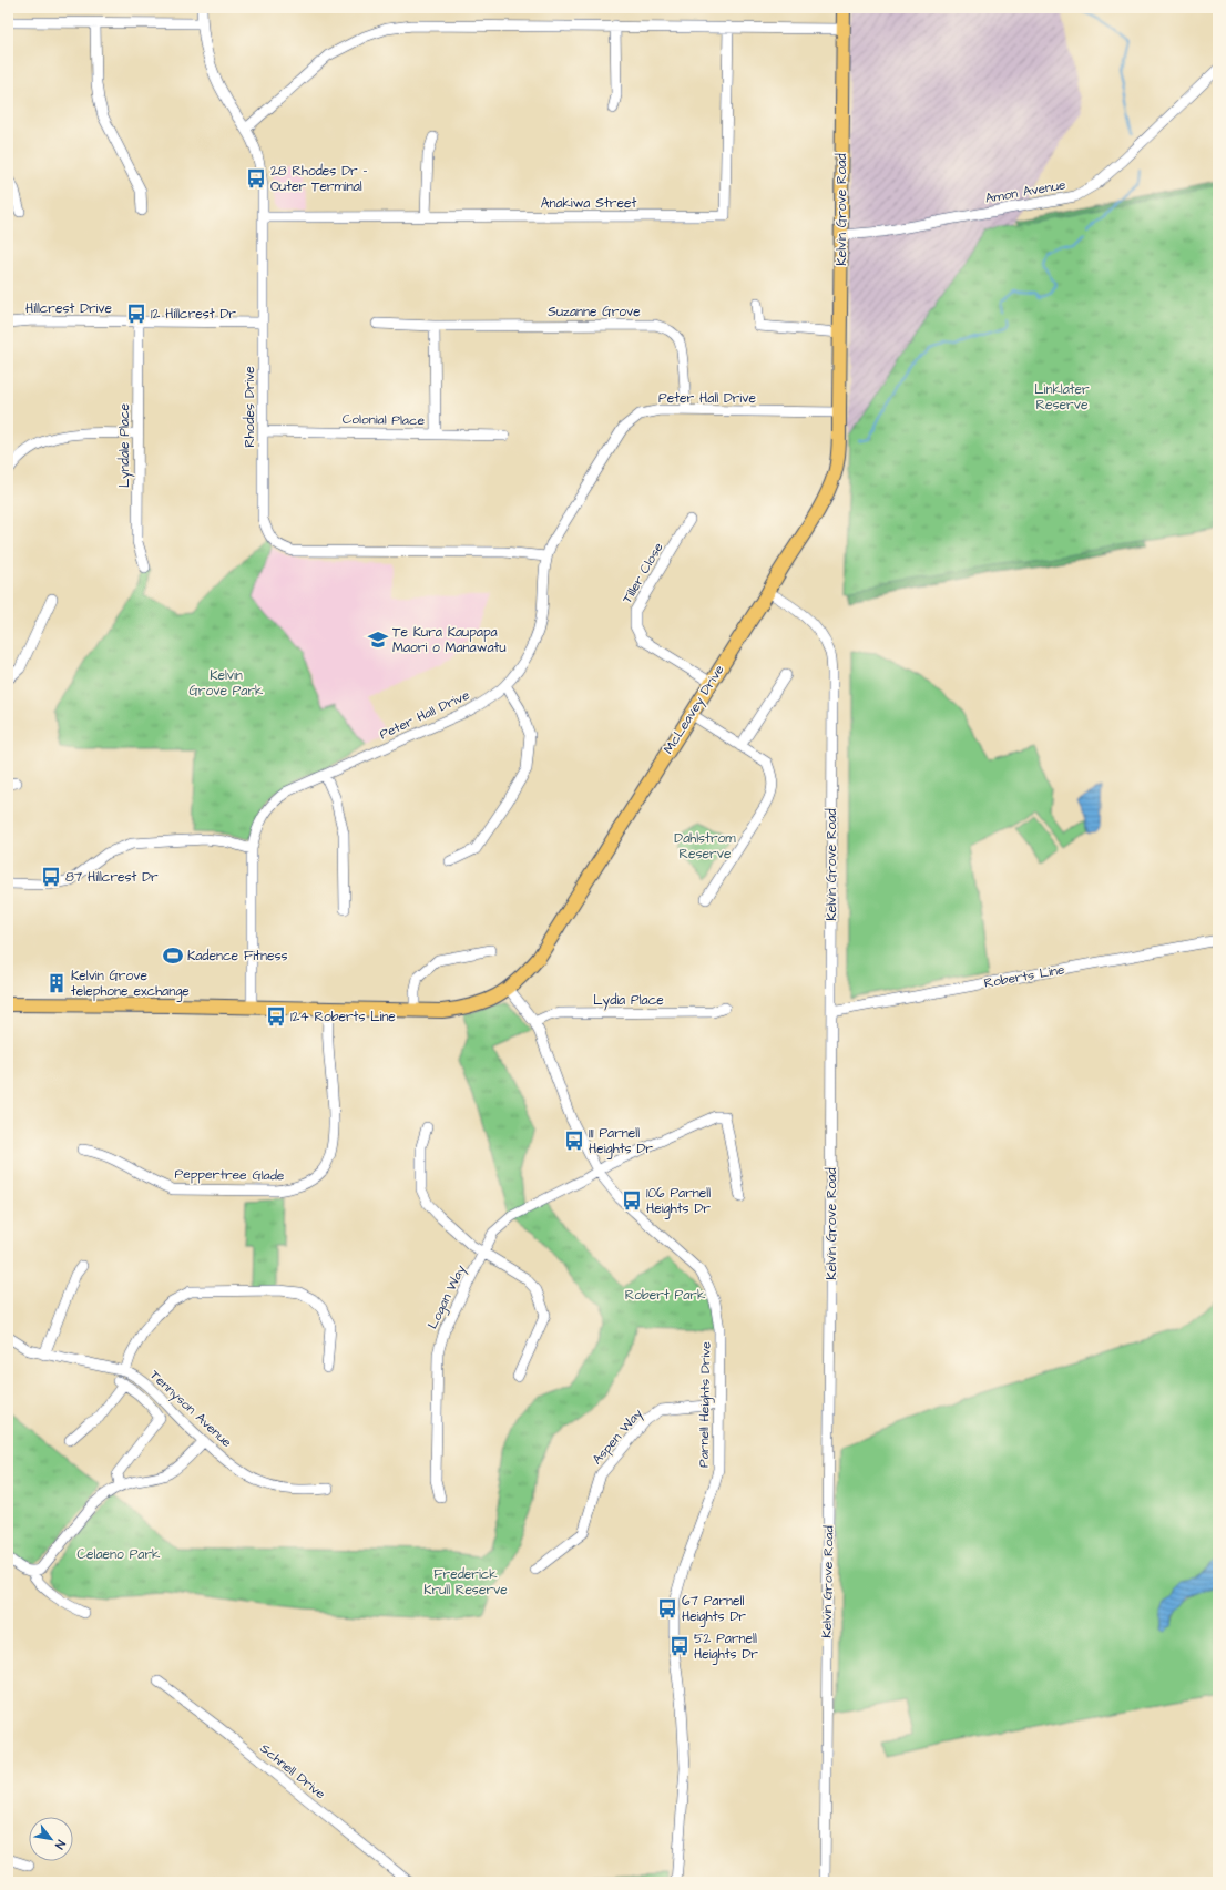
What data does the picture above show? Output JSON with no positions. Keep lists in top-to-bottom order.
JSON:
{
  "streets": {
    "main road": ["Kelvin Grove Road", "McLeavey Drive"],
    "street": [
      "Amon Avenue",
      "Anakiwa Street",
      "Hillcrest Drive",
      "Suzanne Grove",
      "Peter Hall Drive",
      "Rhodes Drive",
      "Colonial Place",
      "Lyndale Place",
      "Tiller Close",
      "Roberts Line",
      "Lydia Place",
      "Peppertree Glade",
      "Logan Way",
      "Parnell Heights Drive",
      "Tennyson Avenue",
      "Aspen Way",
      "Schnell Drive"
    ]
  },
  "crossings": [
    ["Amon Avenue", "Kelvin Grove Road"],
    ["Anakiwa Street", "Rhodes Drive"],
    ["Kelvin Grove Road", "Peter Hall Drive"],
    ["Kelvin Grove Road", "McLeavey Drive"],
    ["Kelvin Grove Road", "Roberts Line"],
    ["Hillcrest Drive", "Rhodes Drive"],
    ["Hillcrest Drive", "Lyndale Place"],
    ["Suzanne Grove", "Peter Hall Drive"],
    ["Peter Hall Drive", "Rhodes Drive"],
    ["Peter Hall Drive", "McLeavey Drive"],
    ["Rhodes Drive", "Colonial Place"],
    ["Tiller Close", "McLeavey Drive"],
    ["McLeavey Drive", "Parnell Heights Drive"],
    ["Lydia Place", "Parnell Heights Drive"],
    ["Logan Way", "Parnell Heights Drive"],
    ["Parnell Heights Drive", "Aspen Way"]
  ],
  "parks": [
    "Linklater Reserve",
    "Kelvin Grove Park",
    "Dahlstrom Reserve",
    "Robert Park",
    "Celaeno Park",
    "Frederick Krull Reserve"
  ],
  "places": {
    "bus stop": [
      "28 Rhodes Dr - Outer Terminal",
      "12 Hillcrest Dr",
      "87 Hillcrest Dr",
      "124 Roberts Line",
      "111 Parnell Heights Dr",
      "106 Parnell Heights Dr",
      "67 Parnell Heights Dr",
      "52 Parnell Heights Dr"
    ],
    "school or university": ["Te Kura Kaupapa Maori o Manawatu"],
    "sports": ["Kadence Fitness"],
    "building": ["Kelvin Grove telephone exchange"]
  },
  "north": "bottom right"
}
